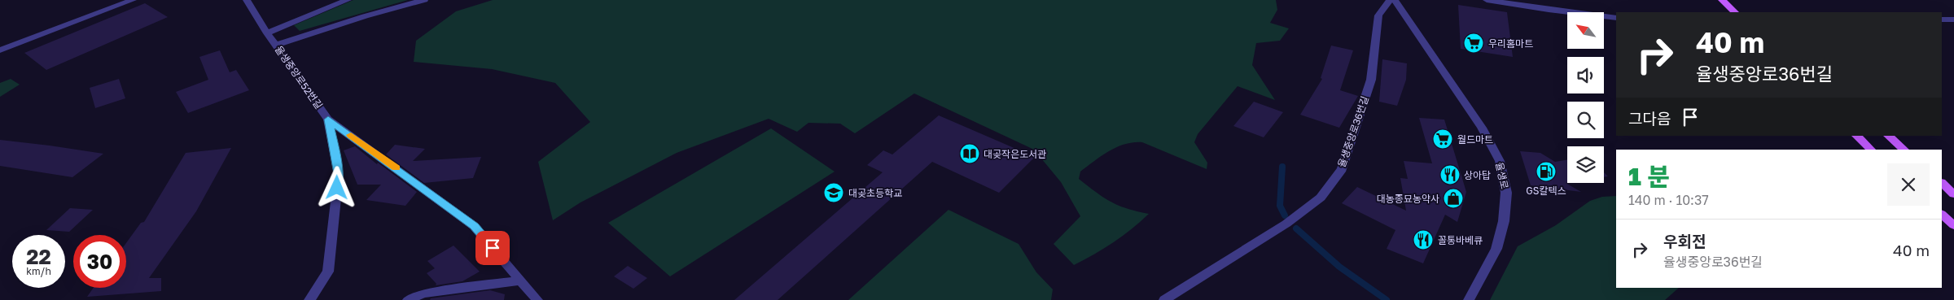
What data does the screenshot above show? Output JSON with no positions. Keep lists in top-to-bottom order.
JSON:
{
  "streets": {
    "street": ["율생중앙로52번길", "율생중앙로36번길", "율생로"]
  },
  "places": {
    "supermarket": ["우리홈마트", "월드마트"],
    "library": ["대곶작은도서관"],
    "fuel station": ["GS칼텍스"],
    "restaurant": ["상아탑", "꼴통바베큐"],
    "school or university": ["대곶초등학교"],
    "shop": ["대농종묘농약사"]
  },
  "north": "top left",
  "page": {
    "turn": ["40 m", "율생중앙로36번길"],
    "then": "그다음",
    "heading": ["1 분", "140 m · 10:37"],
    "list": [
      {
        "name": "우회전",
        "note": "율생중앙로36번길",
        "value": "40 m"
      }
    ],
    "speed": "22 km/h",
    "limit": "30"
  }
}
